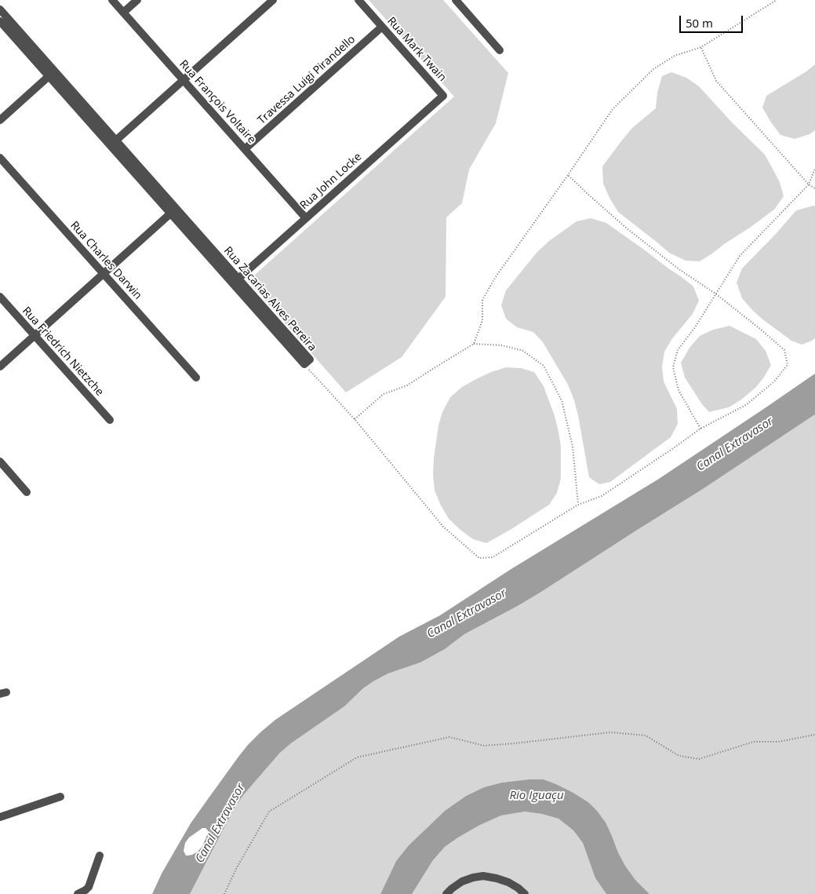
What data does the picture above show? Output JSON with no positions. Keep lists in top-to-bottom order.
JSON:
{
  "streets": {
    "street": [
      "Rua Mark Twain",
      "Travessa Luigi Pirandello",
      "Rua François Voltaire",
      "Rua John Locke",
      "Rua Charles Darwin",
      "Rua Zacarias Alves Pereira",
      "Rua Friedrich Nietzche"
    ]
  },
  "crossings": [
    ["Rua Mark Twain", "Travessa Luigi Pirandello"],
    ["Rua Mark Twain", "Rua John Locke"],
    ["Travessa Luigi Pirandello", "Rua François Voltaire"],
    ["Rua François Voltaire", "Rua John Locke"],
    ["Rua John Locke", "Rua Zacarias Alves Pereira"]
  ],
  "water": ["Canal Extravasor", "Rio Iguaçu"],
  "scale_bar": "50 m"
}
